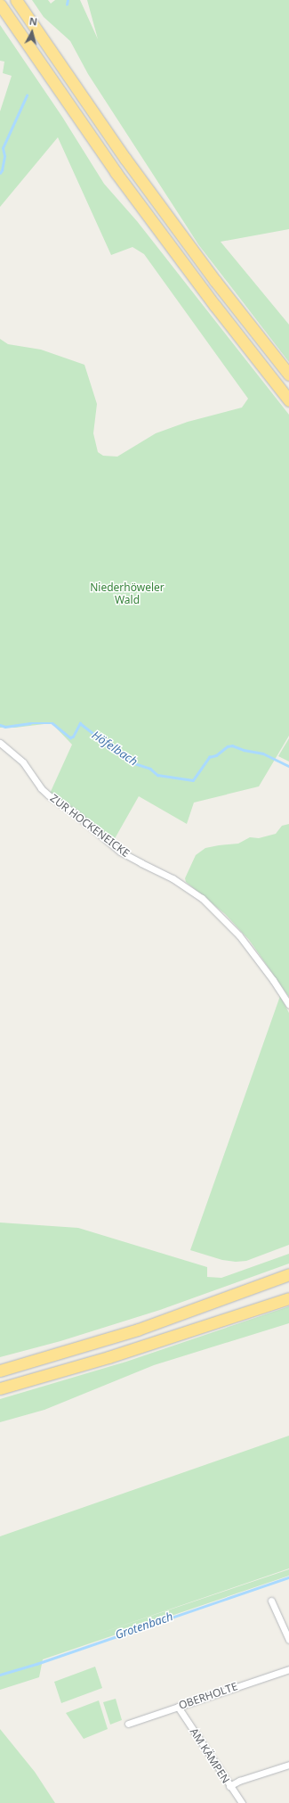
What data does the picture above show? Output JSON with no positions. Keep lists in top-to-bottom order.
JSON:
{
  "streets": {
    "street": ["ZUR HOCKENEICKE", "OBERHOLTE", "AM KÄMPEN"]
  },
  "crossings": [
    ["OBERHOLTE", "AM KÄMPEN"]
  ],
  "water": ["Höfelbach", "Grotenbach"],
  "parks": ["Niederhöweler Wald"],
  "north": "top"
}
